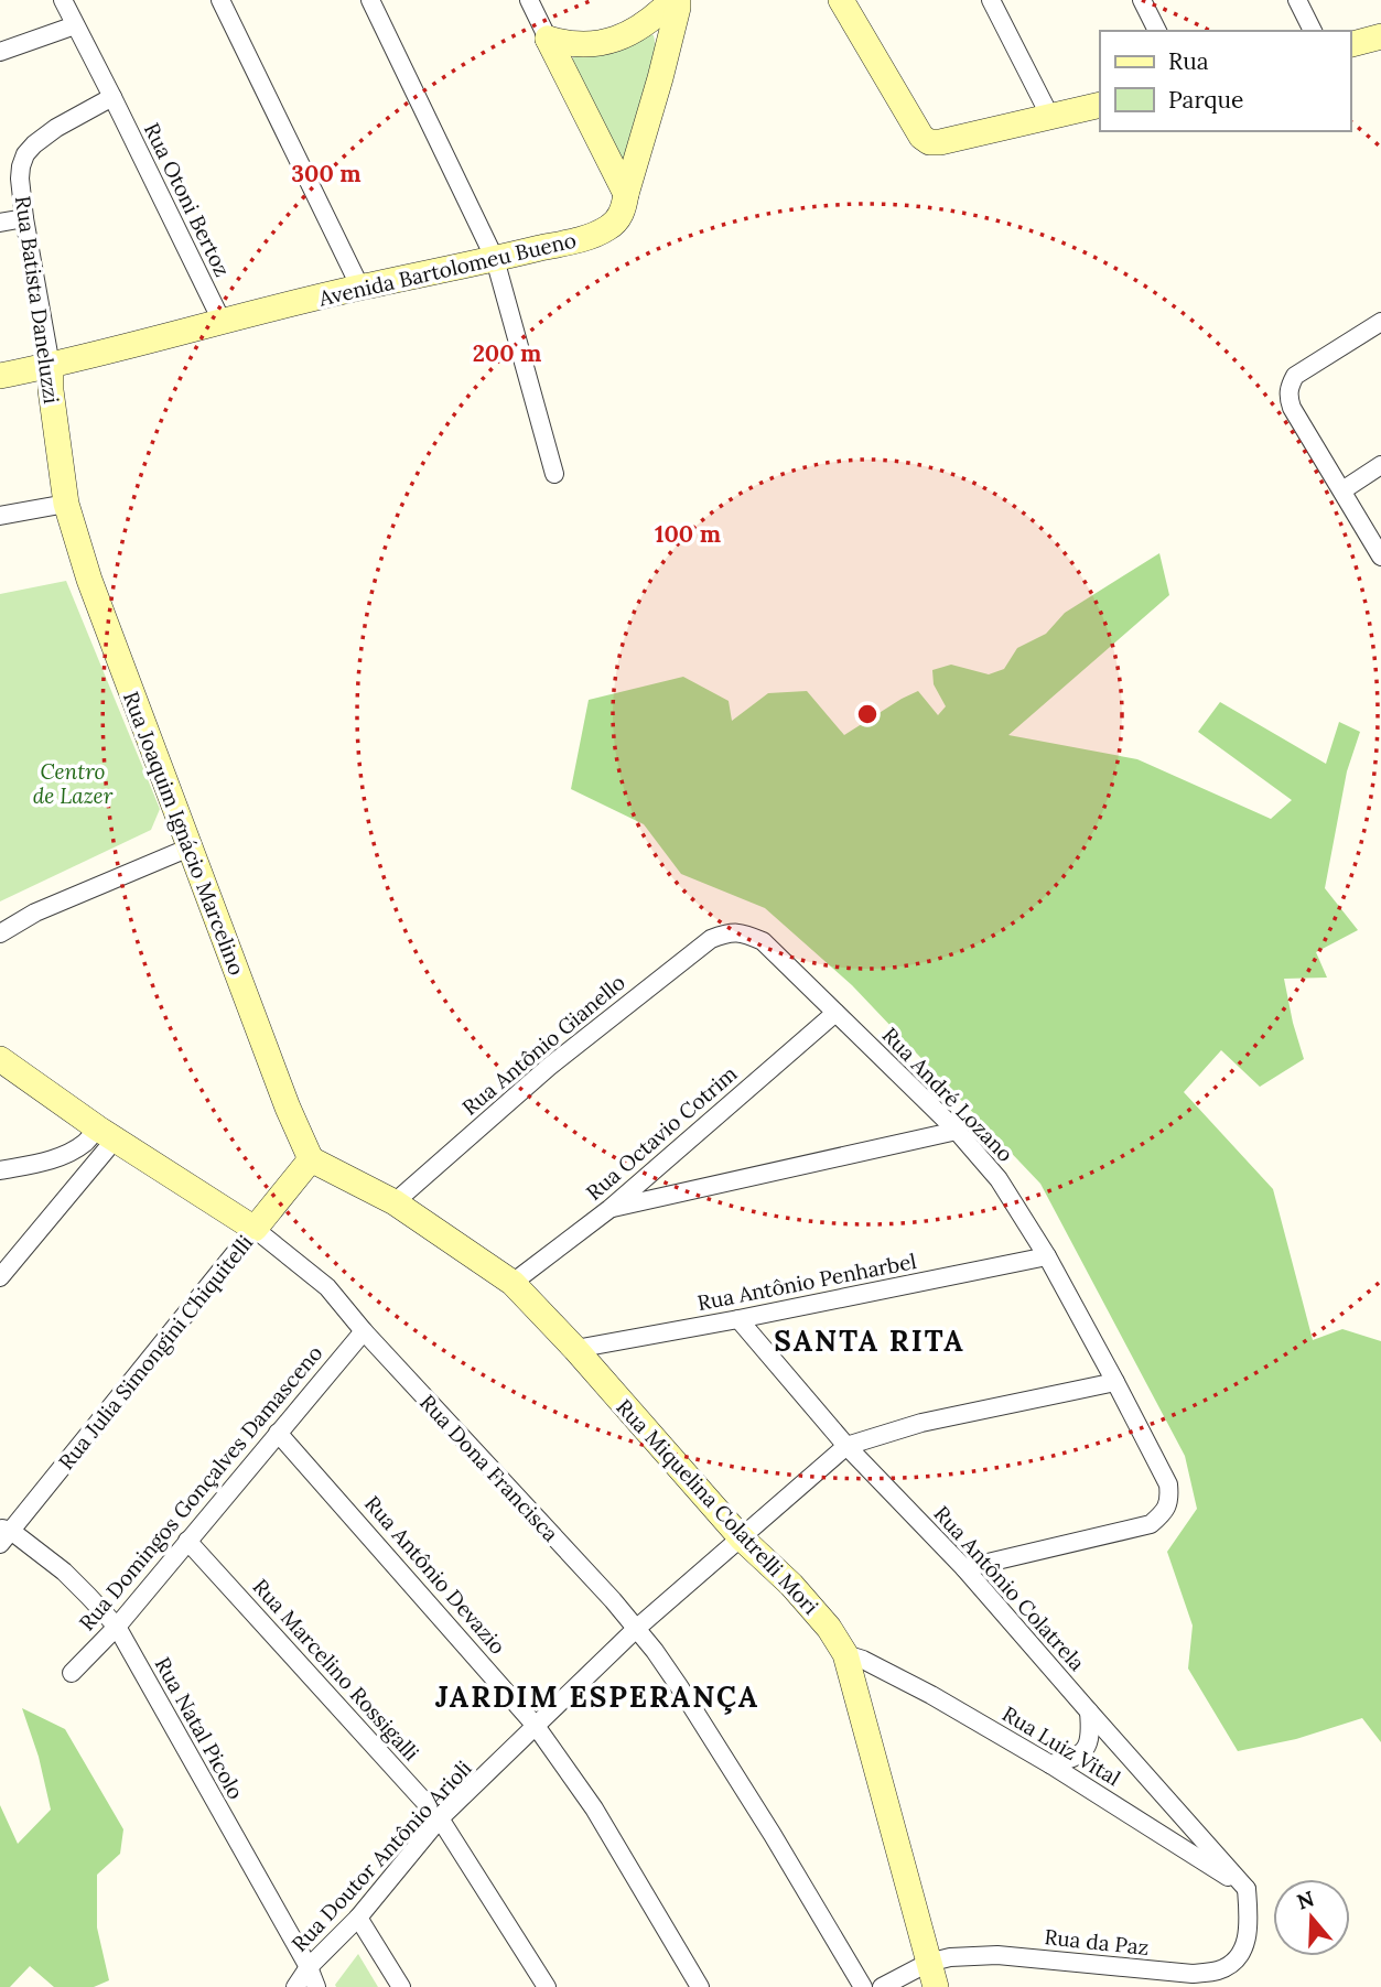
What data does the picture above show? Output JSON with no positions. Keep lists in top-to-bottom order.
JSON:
{
  "streets": {
    "street": [
      "Rua Otoni Bertoz",
      "Avenida Bartolomeu Bueno",
      "Rua Batista Daneluzzi",
      "Rua Joaquim Ignácio Marcelino",
      "Rua Antônio Gianello",
      "Rua André Lozano",
      "Rua Octavio Cotrim",
      "Rua Antônio Penharbel",
      "Rua Julia Simongini Chiquitelli",
      "Rua Dona Francisca",
      "Rua Domingos Gonçalves Damasceno",
      "Rua Miquelina Colatrelli Mori",
      "Rua Antônio Devazio",
      "Rua Antônio Colatrela",
      "Rua Marcelino Rossigalli",
      "Rua Natal Picolo",
      "Rua Luiz Vital",
      "Rua Doutor Antônio Arioli",
      "Rua da Paz"
    ]
  },
  "crossings": [
    ["Rua Otoni Bertoz", "Avenida Bartolomeu Bueno"],
    ["Rua Otoni Bertoz", "Rua Batista Daneluzzi"],
    ["Avenida Bartolomeu Bueno", "Rua Batista Daneluzzi"],
    ["Rua Batista Daneluzzi", "Rua Joaquim Ignácio Marcelino"],
    ["Rua Joaquim Ignácio Marcelino", "Rua Julia Simongini Chiquitelli"],
    ["Rua Joaquim Ignácio Marcelino", "Rua Miquelina Colatrelli Mori"],
    ["Rua Antônio Gianello", "Rua André Lozano"],
    ["Rua Antônio Gianello", "Rua Miquelina Colatrelli Mori"],
    ["Rua André Lozano", "Rua Octavio Cotrim"],
    ["Rua André Lozano", "Rua Antônio Penharbel"],
    ["Rua André Lozano", "Rua Antônio Colatrela"],
    ["Rua André Lozano", "Rua Doutor Antônio Arioli"],
    ["Rua Octavio Cotrim", "Rua Miquelina Colatrelli Mori"],
    ["Rua Antônio Penharbel", "Rua Miquelina Colatrelli Mori"],
    ["Rua Antônio Penharbel", "Rua Antônio Colatrela"],
    ["Rua Julia Simongini Chiquitelli", "Rua Dona Francisca"],
    ["Rua Julia Simongini Chiquitelli", "Rua Miquelina Colatrelli Mori"],
    ["Rua Julia Simongini Chiquitelli", "Rua Natal Picolo"],
    ["Rua Dona Francisca", "Rua Domingos Gonçalves Damasceno"],
    ["Rua Dona Francisca", "Rua Doutor Antônio Arioli"],
    ["Rua Domingos Gonçalves Damasceno", "Rua Antônio Devazio"],
    ["Rua Domingos Gonçalves Damasceno", "Rua Marcelino Rossigalli"],
    ["Rua Domingos Gonçalves Damasceno", "Rua Natal Picolo"],
    ["Rua Miquelina Colatrelli Mori", "Rua Luiz Vital"],
    ["Rua Miquelina Colatrelli Mori", "Rua Doutor Antônio Arioli"],
    ["Rua Miquelina Colatrelli Mori", "Rua da Paz"],
    ["Rua Antônio Devazio", "Rua Doutor Antônio Arioli"],
    ["Rua Antônio Colatrela", "Rua Luiz Vital"],
    ["Rua Antônio Colatrela", "Rua Doutor Antônio Arioli"],
    ["Rua Antônio Colatrela", "Rua da Paz"],
    ["Rua Marcelino Rossigalli", "Rua Doutor Antônio Arioli"],
    ["Rua Natal Picolo", "Rua Doutor Antônio Arioli"],
    ["Rua Luiz Vital", "Rua da Paz"]
  ],
  "districts": ["SANTA RITA", "JARDIM ESPERANÇA"],
  "parks": ["Centro de Lazer"],
  "legend": ["Rua", "Parque"],
  "north": "top",
  "rings": ["300 m", "200 m", "100 m"]
}
